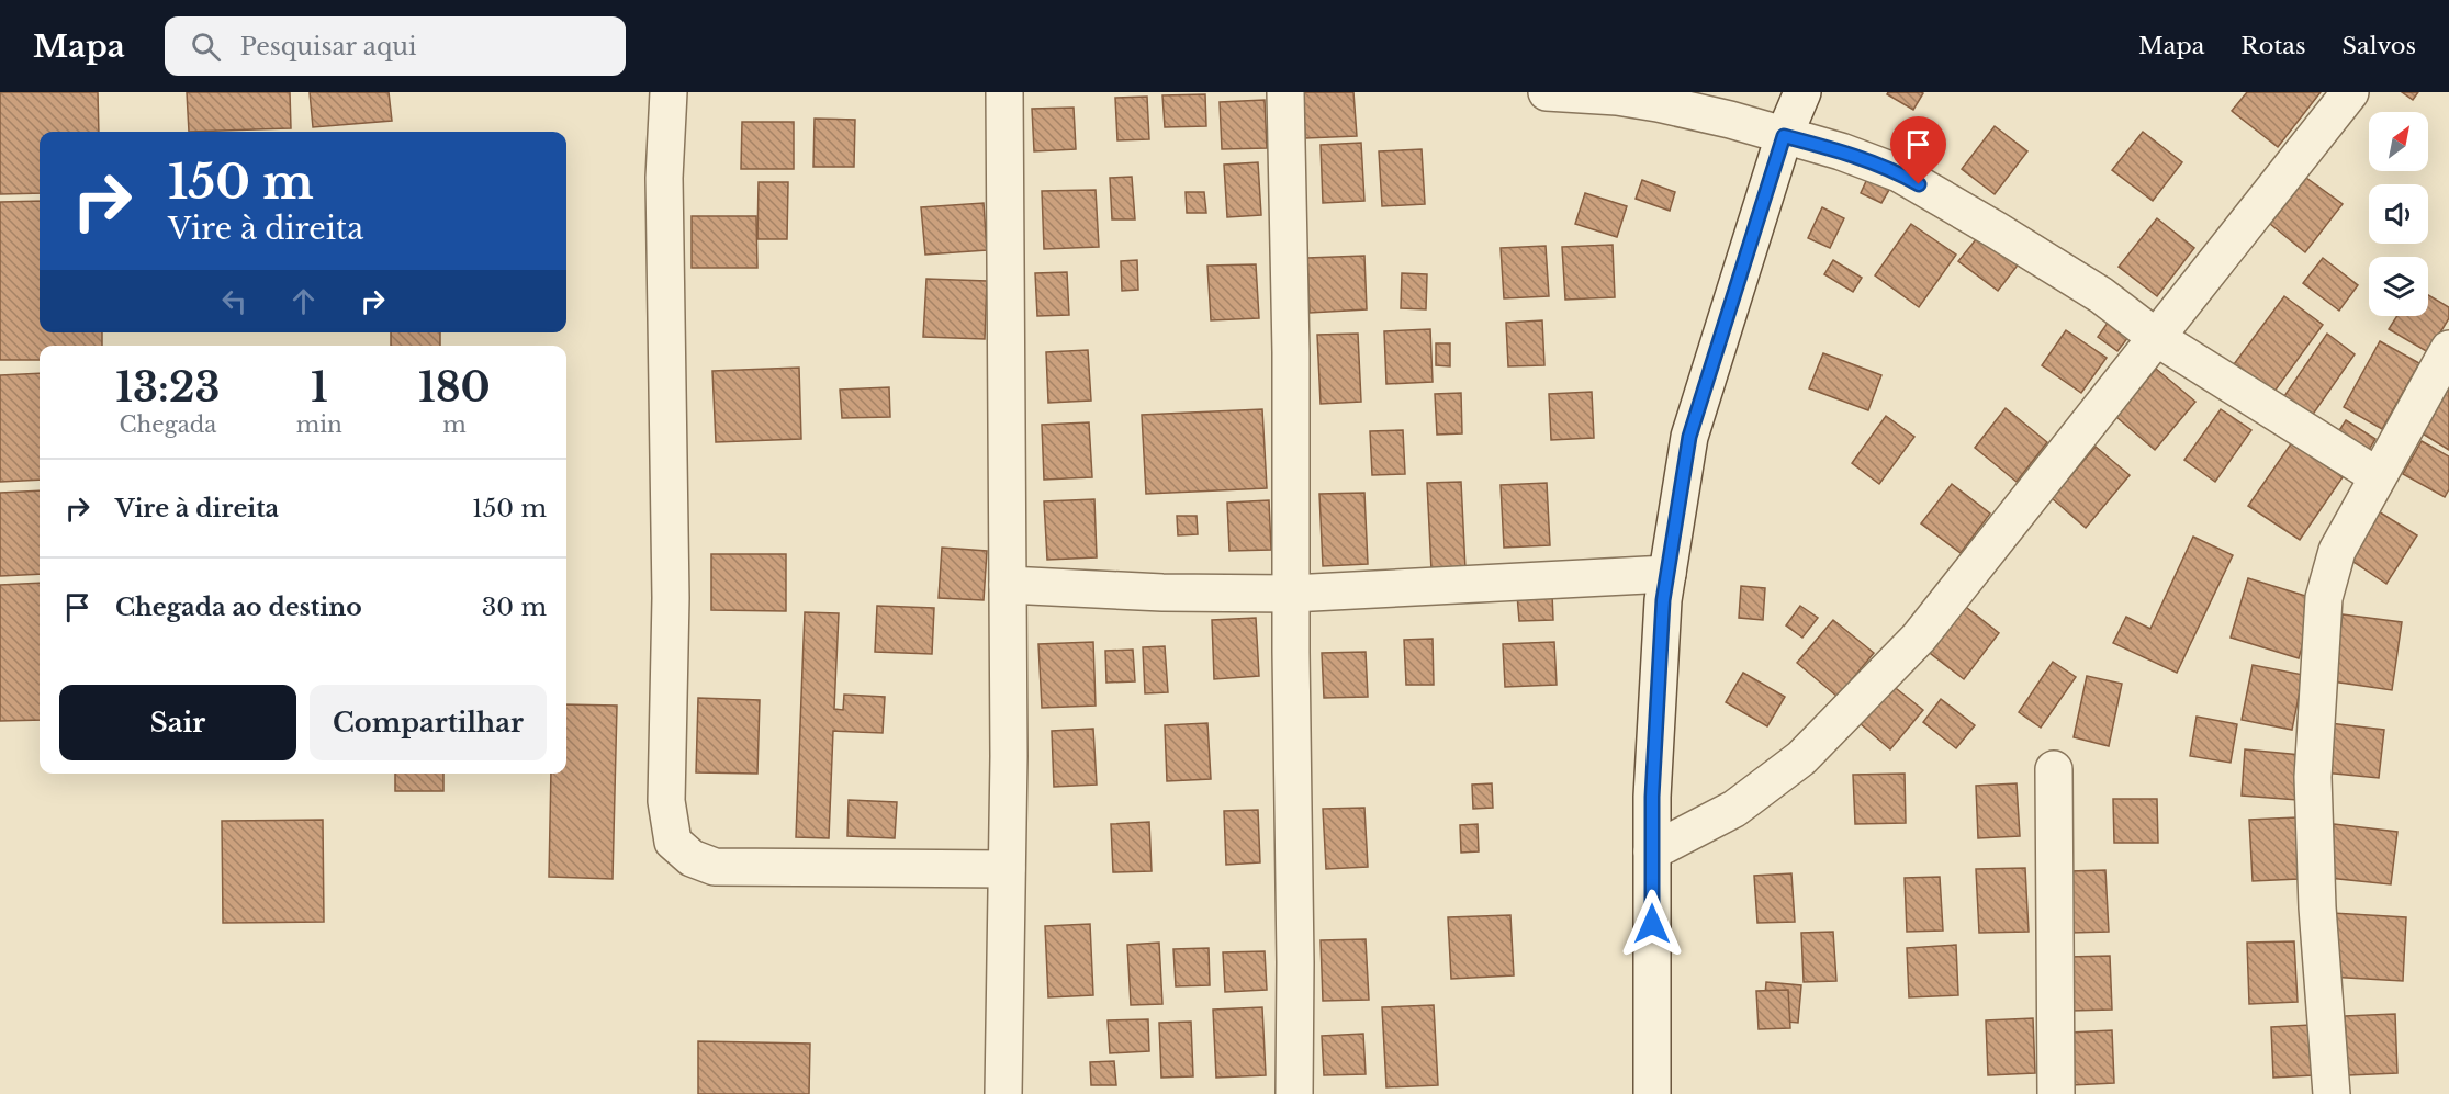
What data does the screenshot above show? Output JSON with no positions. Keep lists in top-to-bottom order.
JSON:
{
  "north": "top right",
  "page": {
    "header": "Mapa",
    "search": "Pesquisar aqui",
    "nav": ["Mapa", "Rotas", "Salvos"],
    "turn": ["150 m", "Vire à direita"],
    "eta": [
      "13:23",
      "Chegada",
      "1",
      "min",
      "180",
      "m"
    ],
    "list": [
      {
        "name": "Vire à direita",
        "value": "150 m"
      },
      {
        "name": "Chegada ao destino",
        "value": "30 m"
      }
    ],
    "buttons": ["Sair", "Compartilhar"]
  }
}
